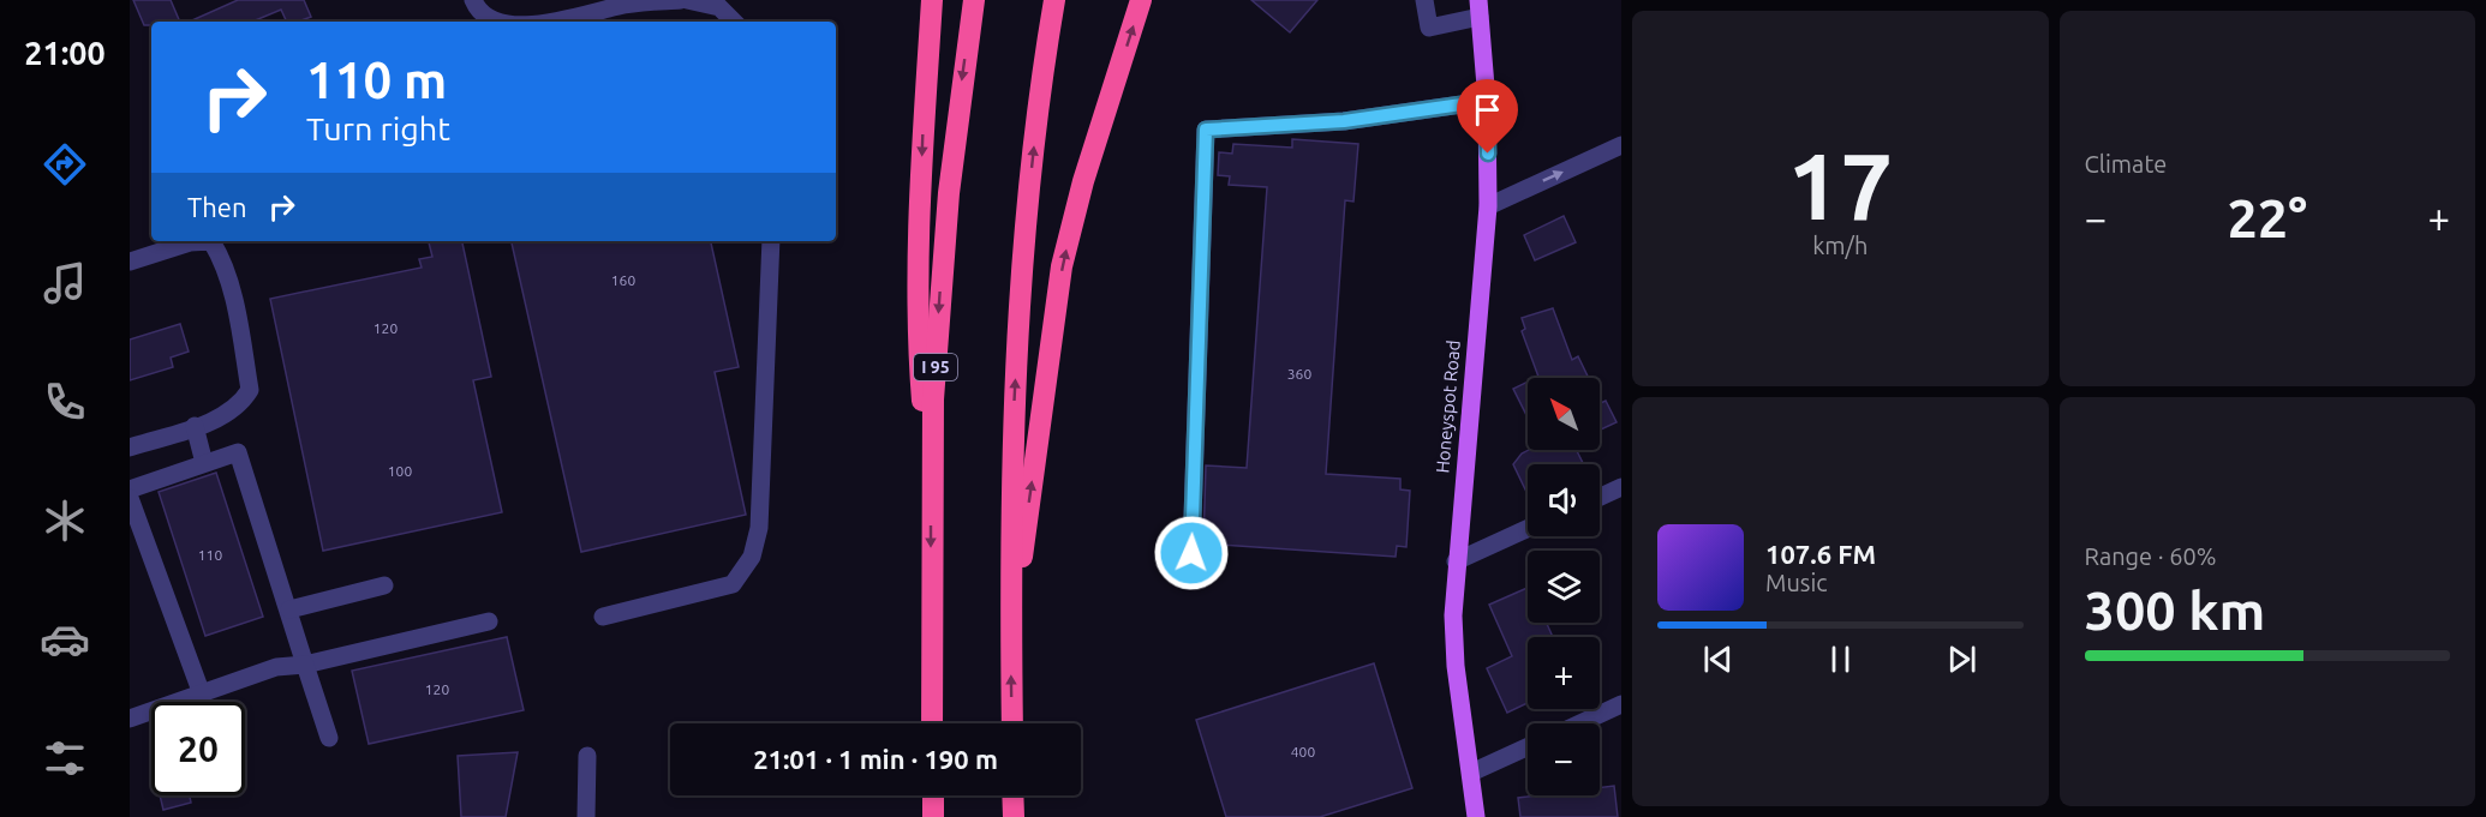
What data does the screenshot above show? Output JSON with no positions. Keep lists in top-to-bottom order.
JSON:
{
  "streets": {
    "highway": ["I 95"],
    "main road": ["Honeyspot Road"]
  },
  "house_numbers": [
    "160",
    "120",
    "360",
    "100",
    "110",
    "120",
    "400"
  ],
  "north": "top left",
  "page": {
    "tabs": "21:00",
    "tile": [
      ["17", "km/h"],
      "Climate",
      ["Range · 60%", "300 km"]
    ],
    "turn": ["110 m", "Turn right"],
    "then": "Then",
    "heat": ["−", "22°", "+"],
    "map_buttons": ["+", "−"],
    "song": ["107.6 FM", "Music"],
    "limit": "20",
    "trip": "21:01 · 1 min · 190 m"
  }
}
